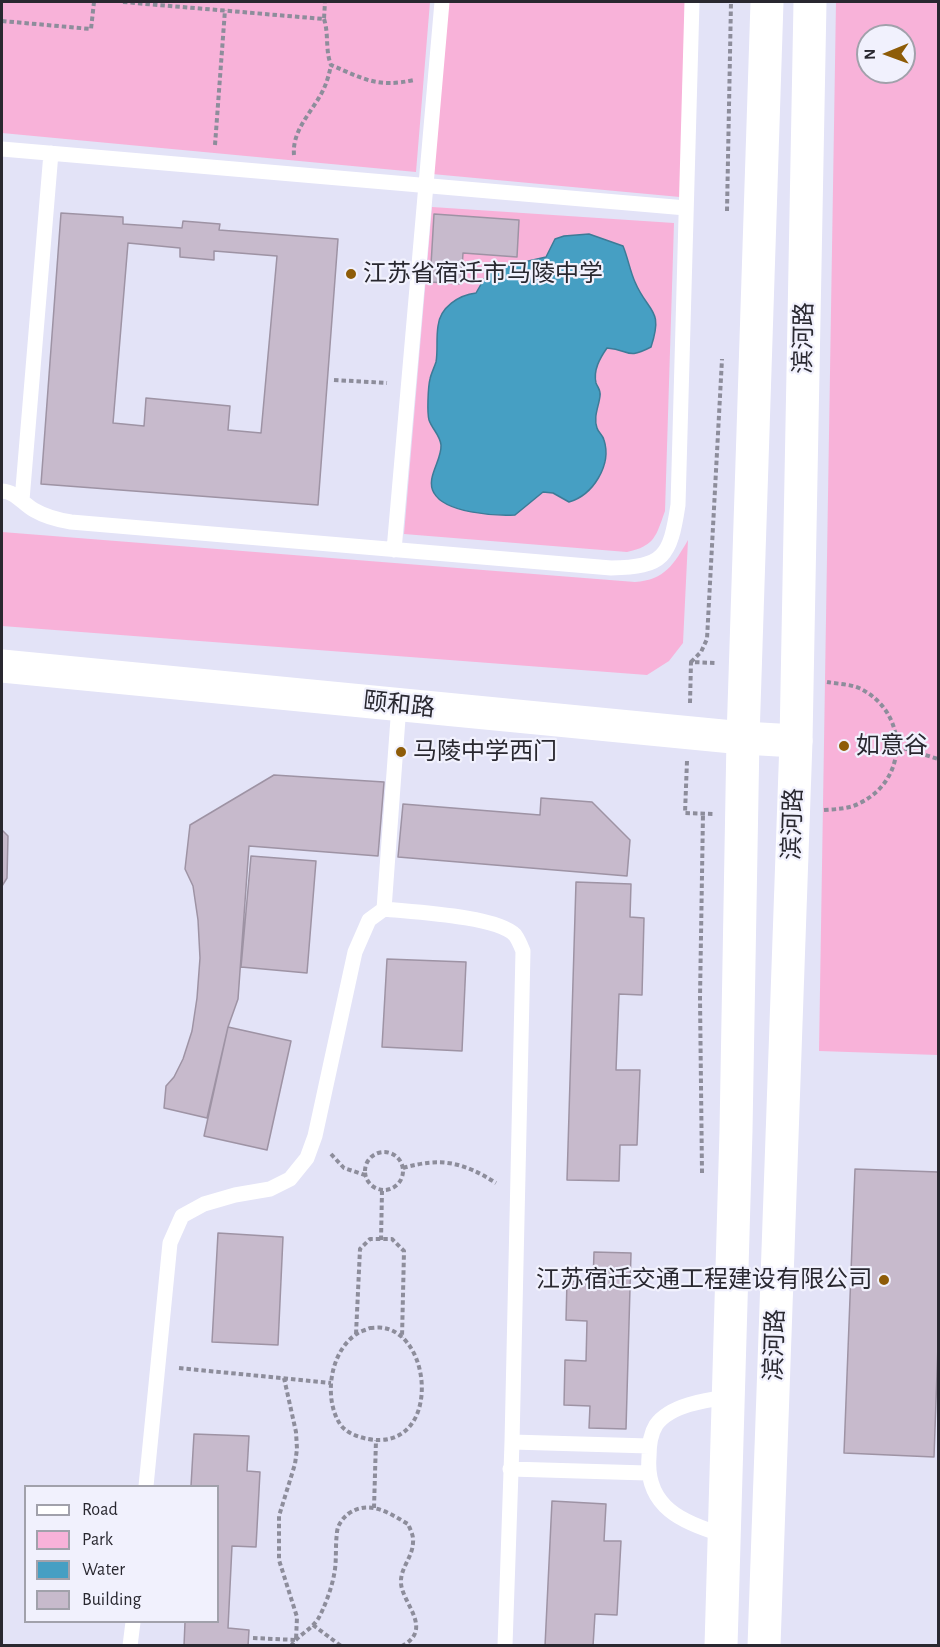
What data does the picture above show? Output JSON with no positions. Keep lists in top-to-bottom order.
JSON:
{
  "streets": {
    "main road": ["滨河路", "颐和路"]
  },
  "crossings": [
    ["滨河路", "颐和路"]
  ],
  "places": [
    "江苏省宿迁市马陵中学",
    "如意谷",
    "马陵中学西门",
    "江苏宿迁交通工程建设有限公司"
  ],
  "legend": [
    "Road",
    "Park",
    "Water",
    "Building"
  ],
  "north": "left"
}
